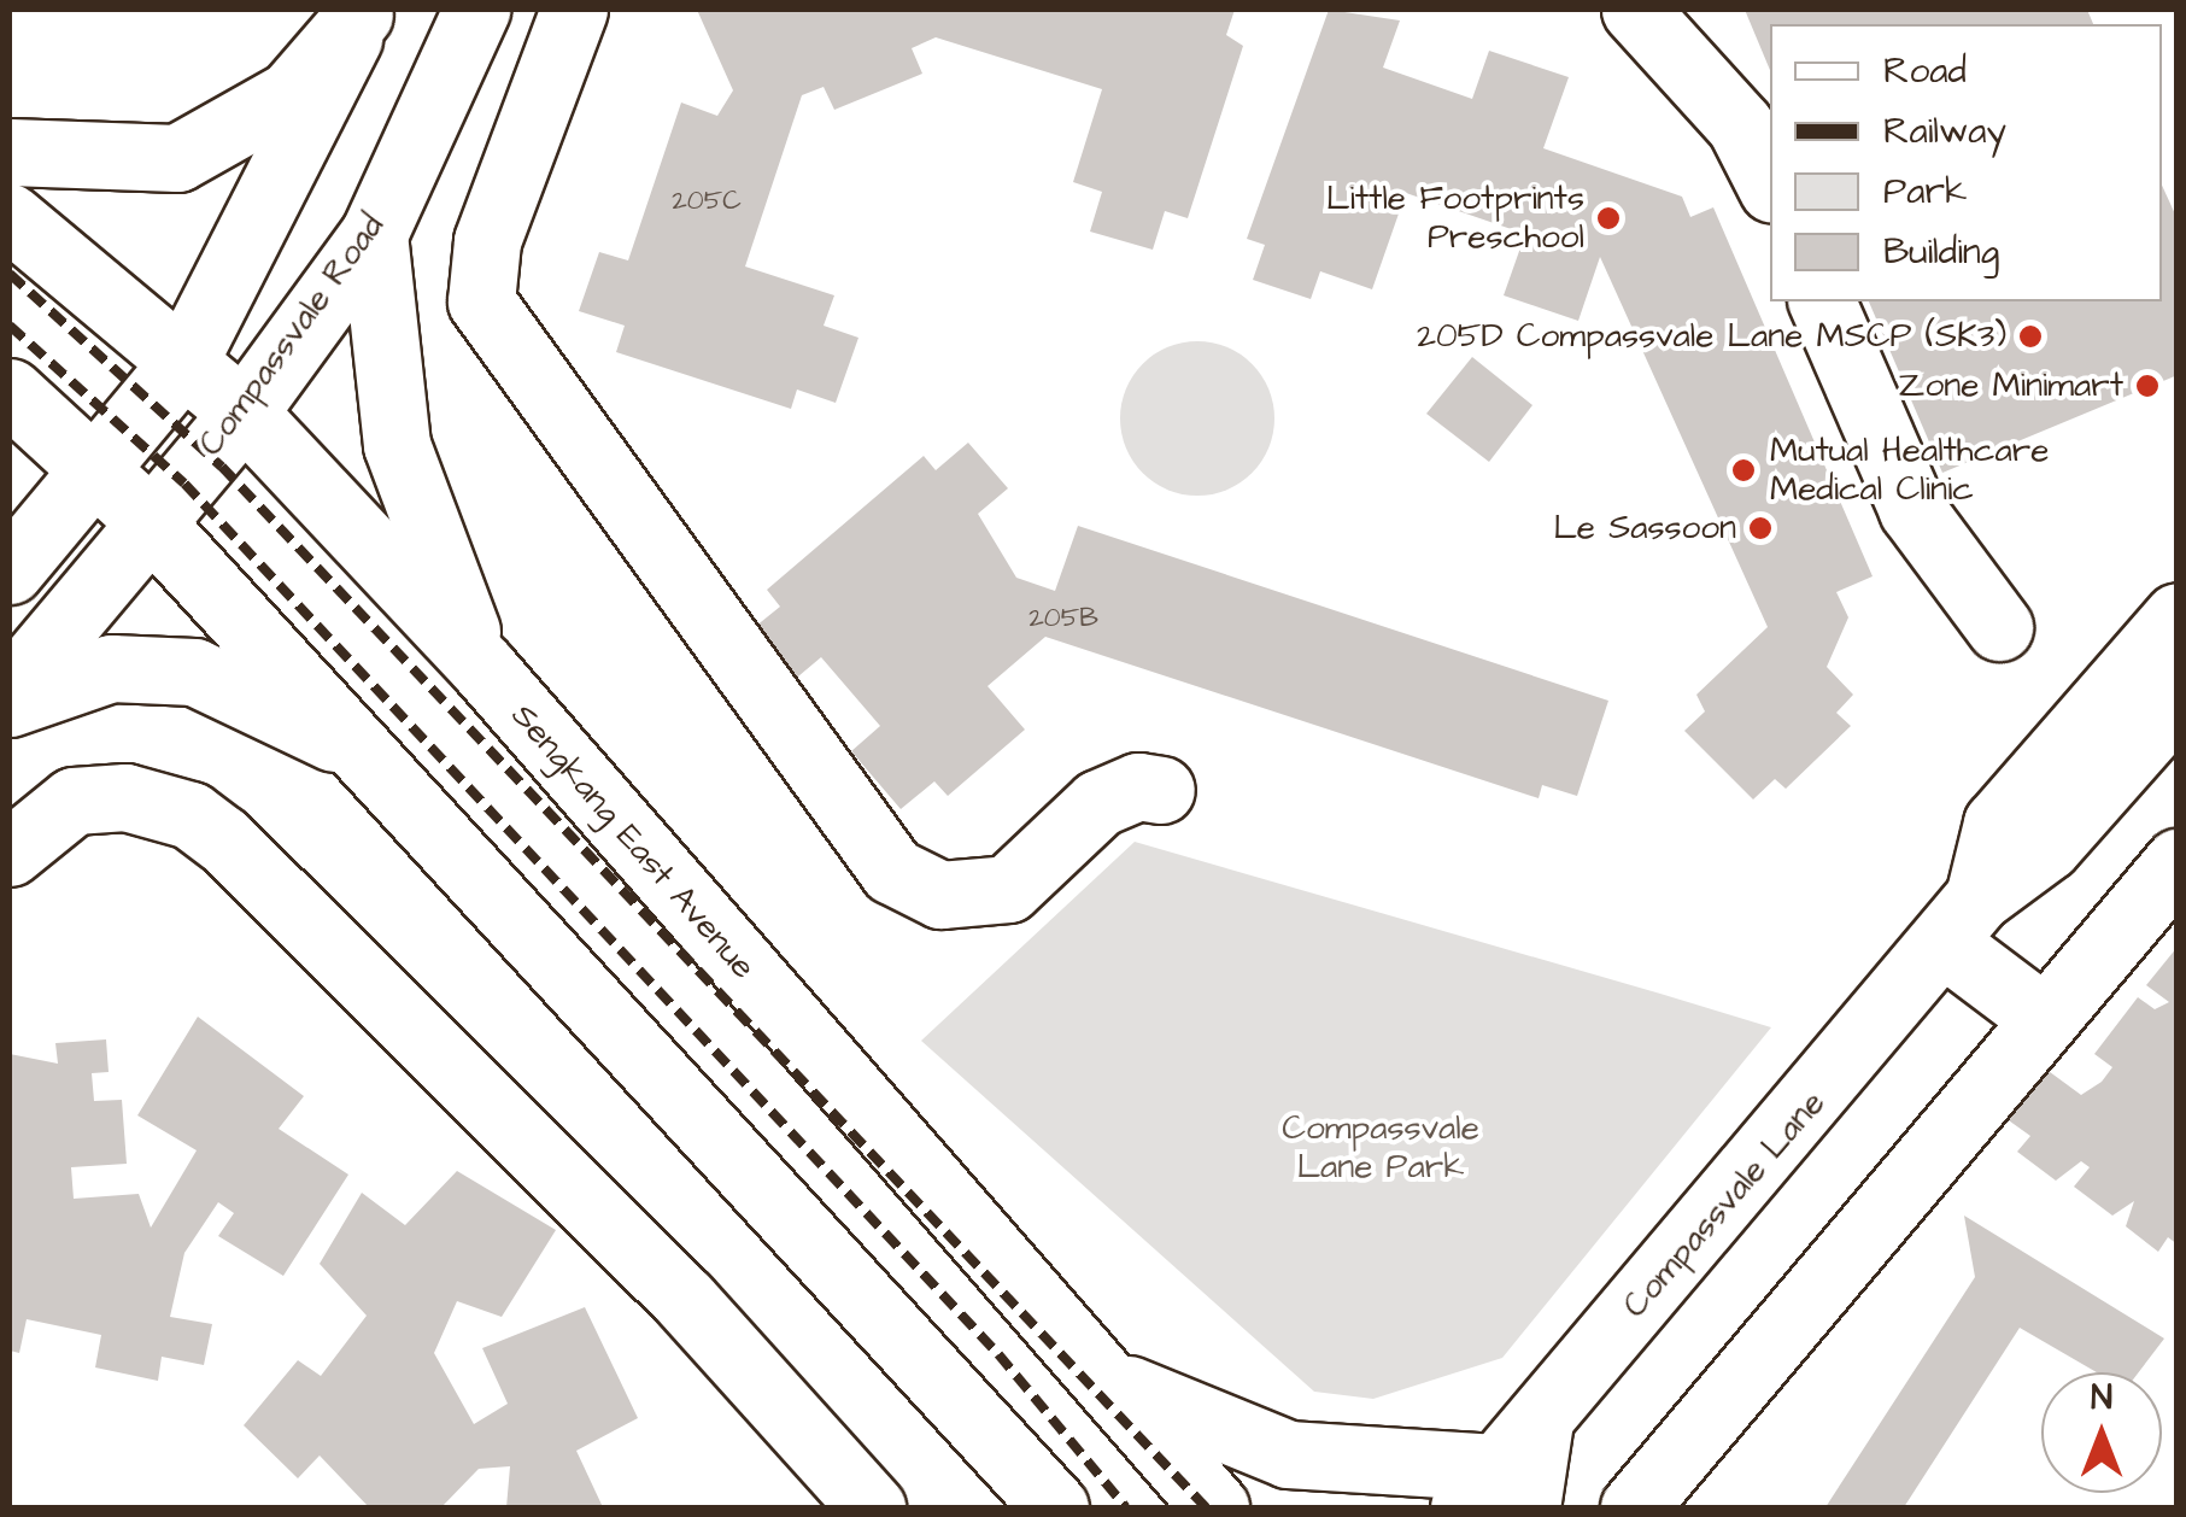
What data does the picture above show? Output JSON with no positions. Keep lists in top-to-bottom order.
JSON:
{
  "streets": {
    "main road": ["Compassvale Road", "Sengkang East Avenue", "Compassvale Lane"]
  },
  "crossings": [
    ["Compassvale Road", "Sengkang East Avenue"]
  ],
  "parks": ["Compassvale Lane Park"],
  "places": [
    "Little Footprints Preschool",
    "205D Compassvale Lane MSCP (SK3)",
    "Zone Minimart",
    "Mutual Healthcare Medical Clinic",
    "Le Sassoon"
  ],
  "house_numbers": ["205C", "205B"],
  "legend": [
    "Road",
    "Railway",
    "Park",
    "Building"
  ],
  "north": "top"
}
